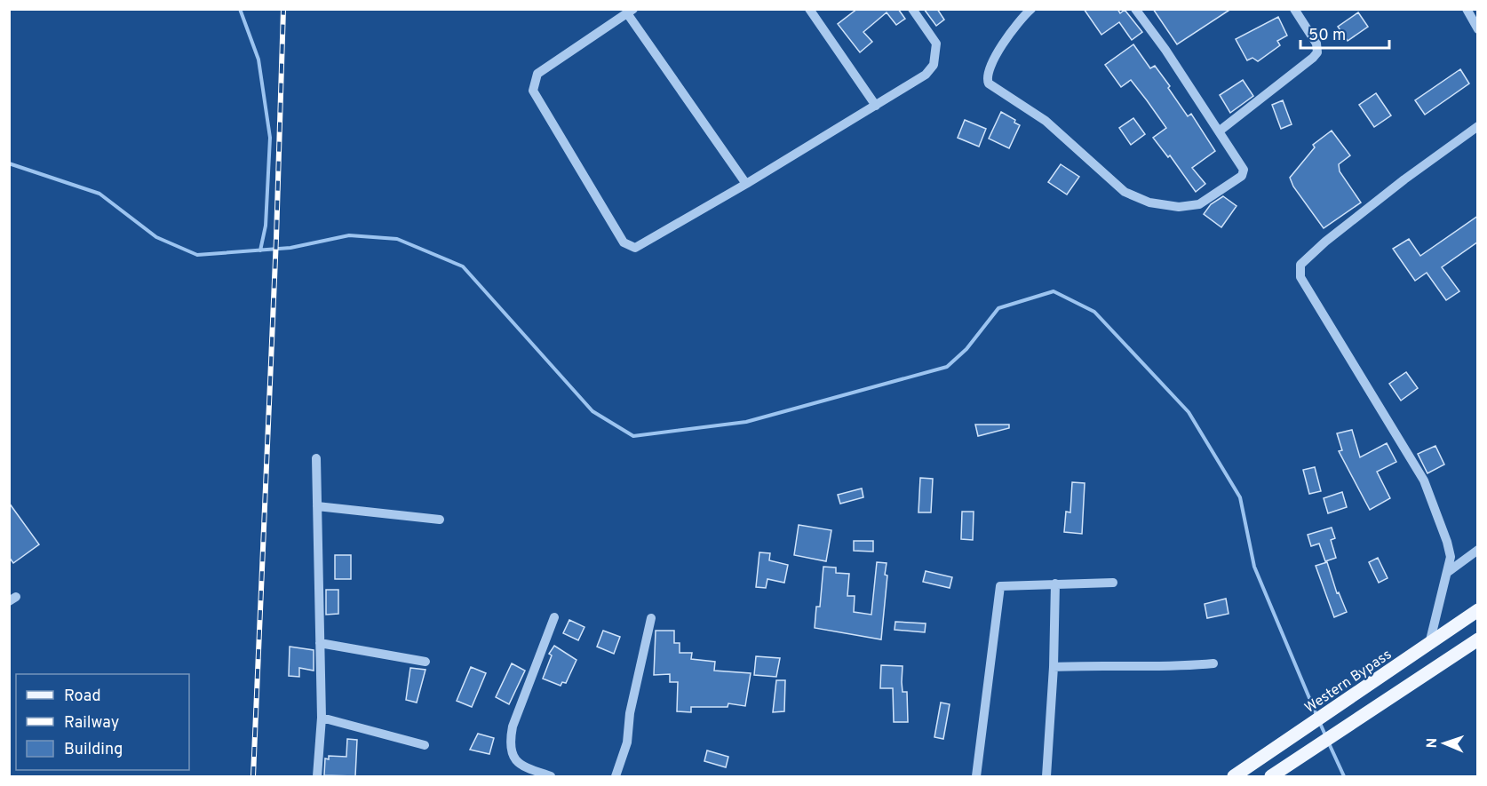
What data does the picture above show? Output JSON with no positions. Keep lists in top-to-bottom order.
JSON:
{
  "streets": {
    "main road": ["Western Bypass"]
  },
  "legend": ["Road", "Railway", "Building"],
  "scale_bar": "50 m",
  "north": "left"
}
